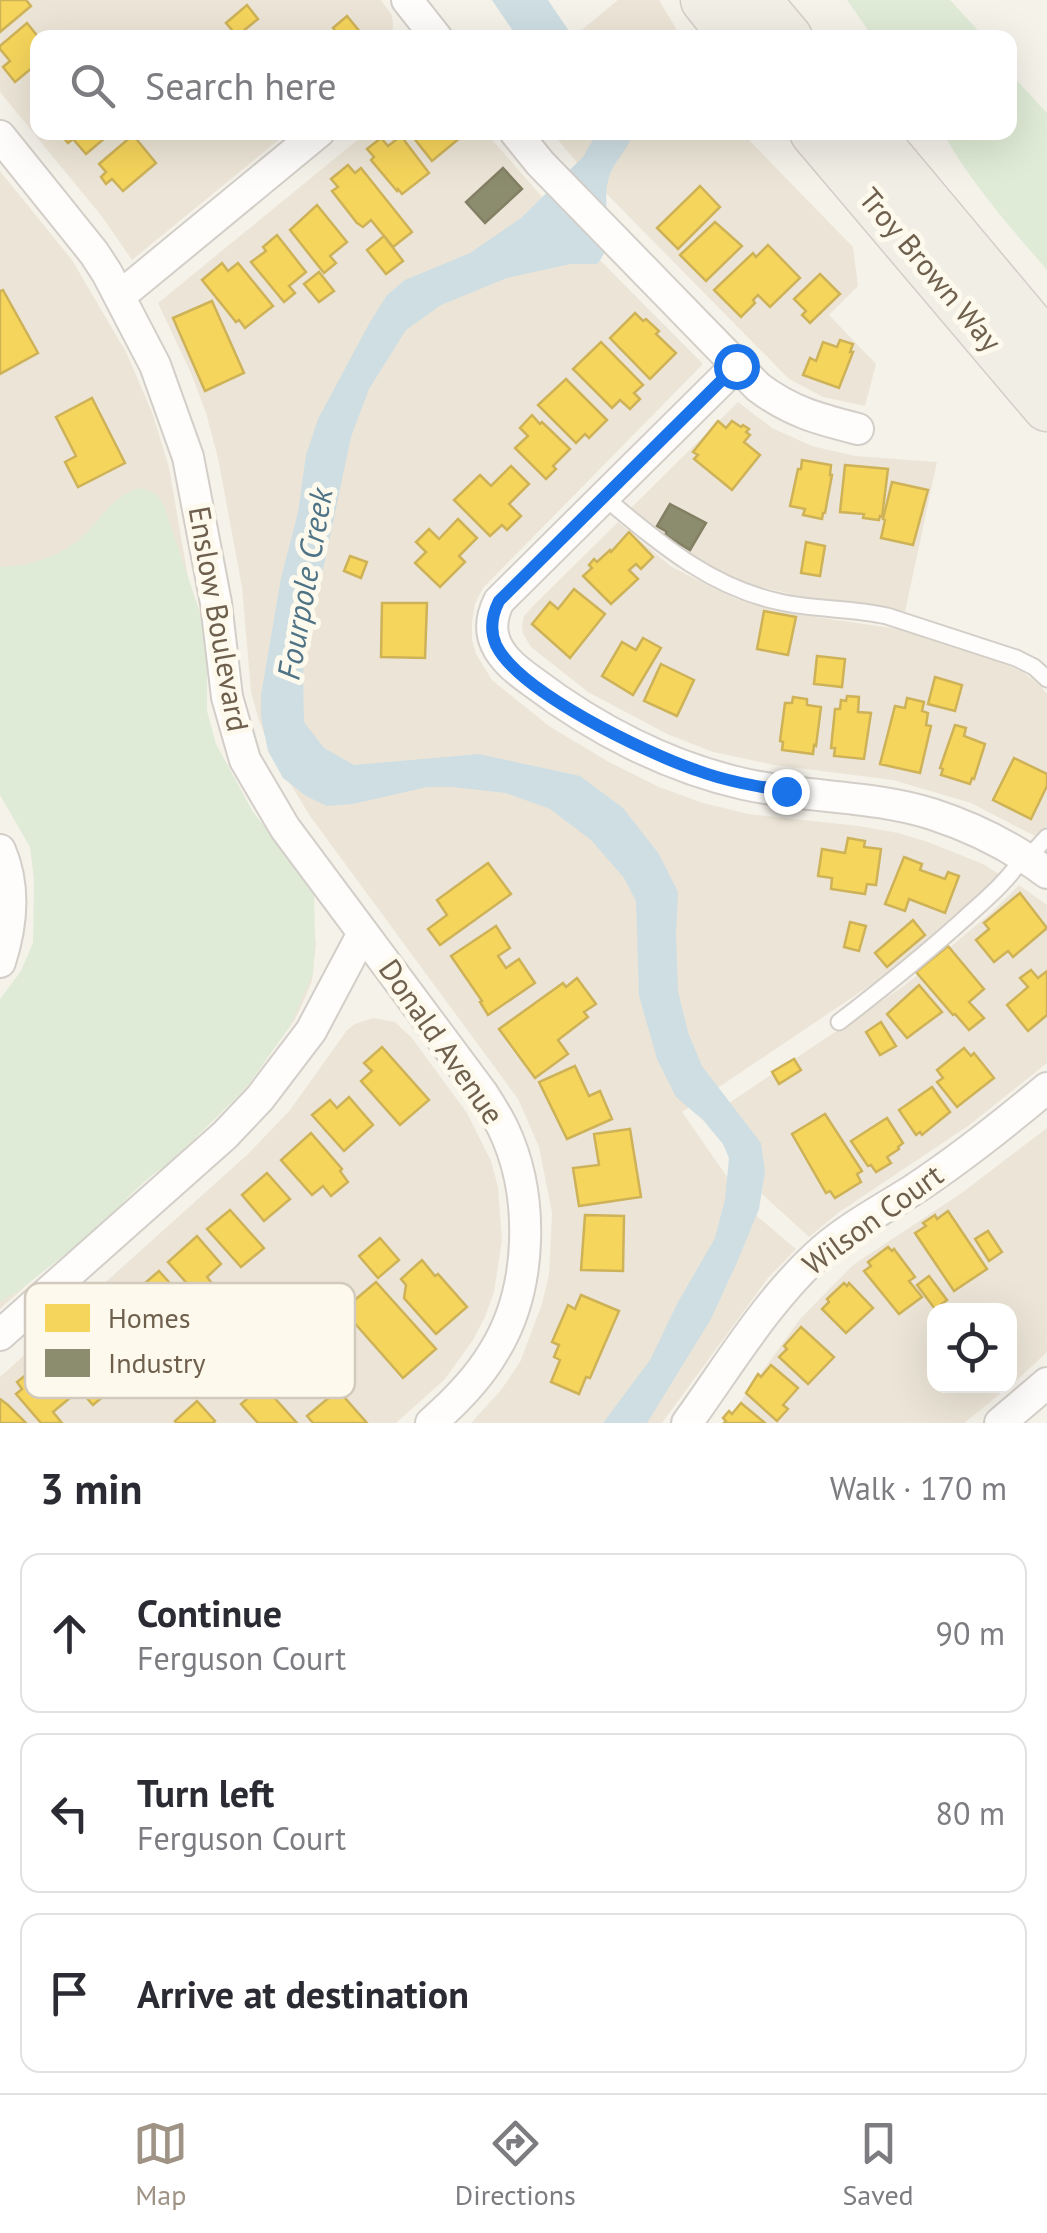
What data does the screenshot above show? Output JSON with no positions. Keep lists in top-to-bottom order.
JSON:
{
  "streets": {
    "main road": ["Troy Brown Way"],
    "street": ["Enslow Boulevard", "Donald Avenue", "Wilson Court"]
  },
  "crossings": [
    ["Enslow Boulevard", "Donald Avenue"]
  ],
  "water": ["Fourpole Creek"],
  "legend": ["Homes", "Industry"],
  "page": {
    "search": "Search here",
    "heading": ["3 min", "Walk · 170 m"],
    "list": [
      ["Continue", "Ferguson Court", "90 m"],
      ["Turn left", "Ferguson Court", "80 m"],
      "Arrive at destination"
    ],
    "nav": ["Map", "Directions", "Saved"]
  }
}
